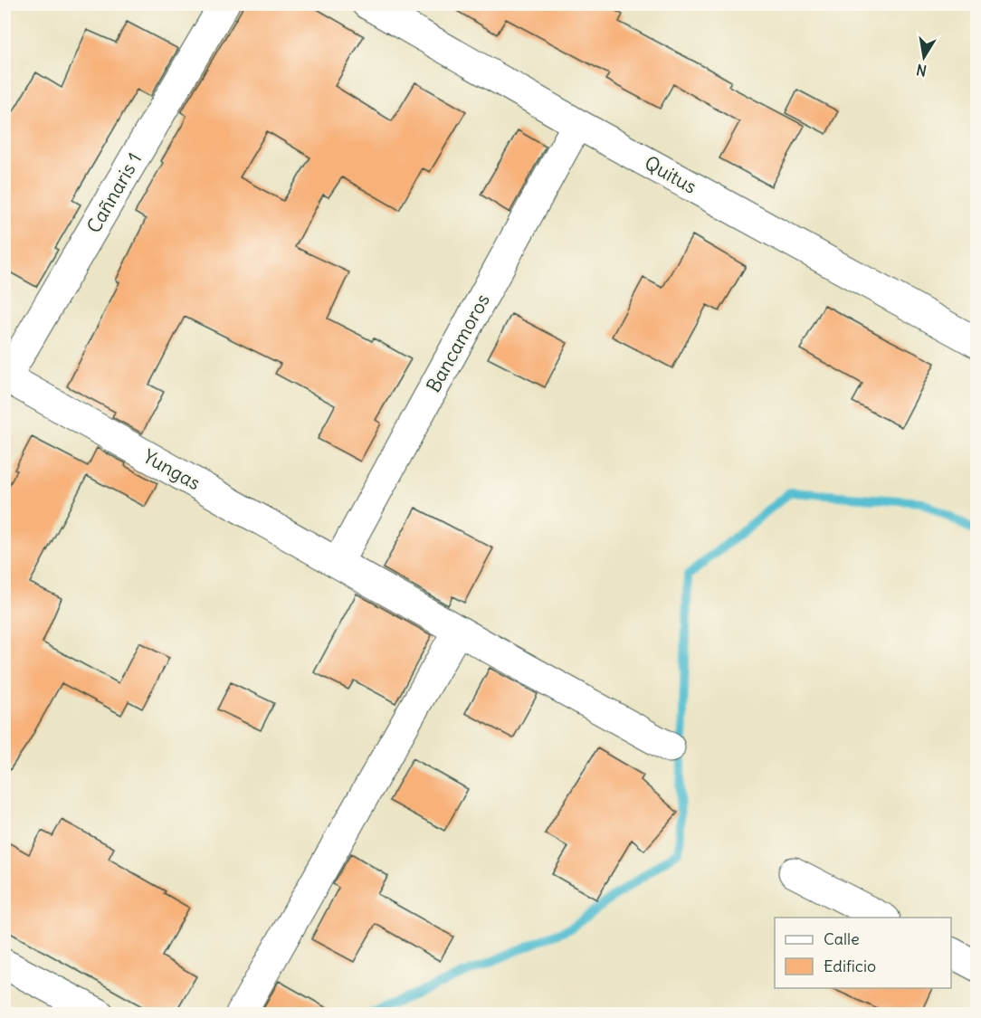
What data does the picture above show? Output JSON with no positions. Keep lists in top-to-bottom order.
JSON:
{
  "streets": {
    "street": [
      "Quitus",
      "Cañnaris 1",
      "Bancamoros",
      "Yungas"
    ]
  },
  "crossings": [
    ["Quitus", "Bancamoros"],
    ["Cañnaris 1", "Yungas"],
    ["Bancamoros", "Yungas"]
  ],
  "legend": ["Calle", "Edificio"],
  "north": "bottom"
}
